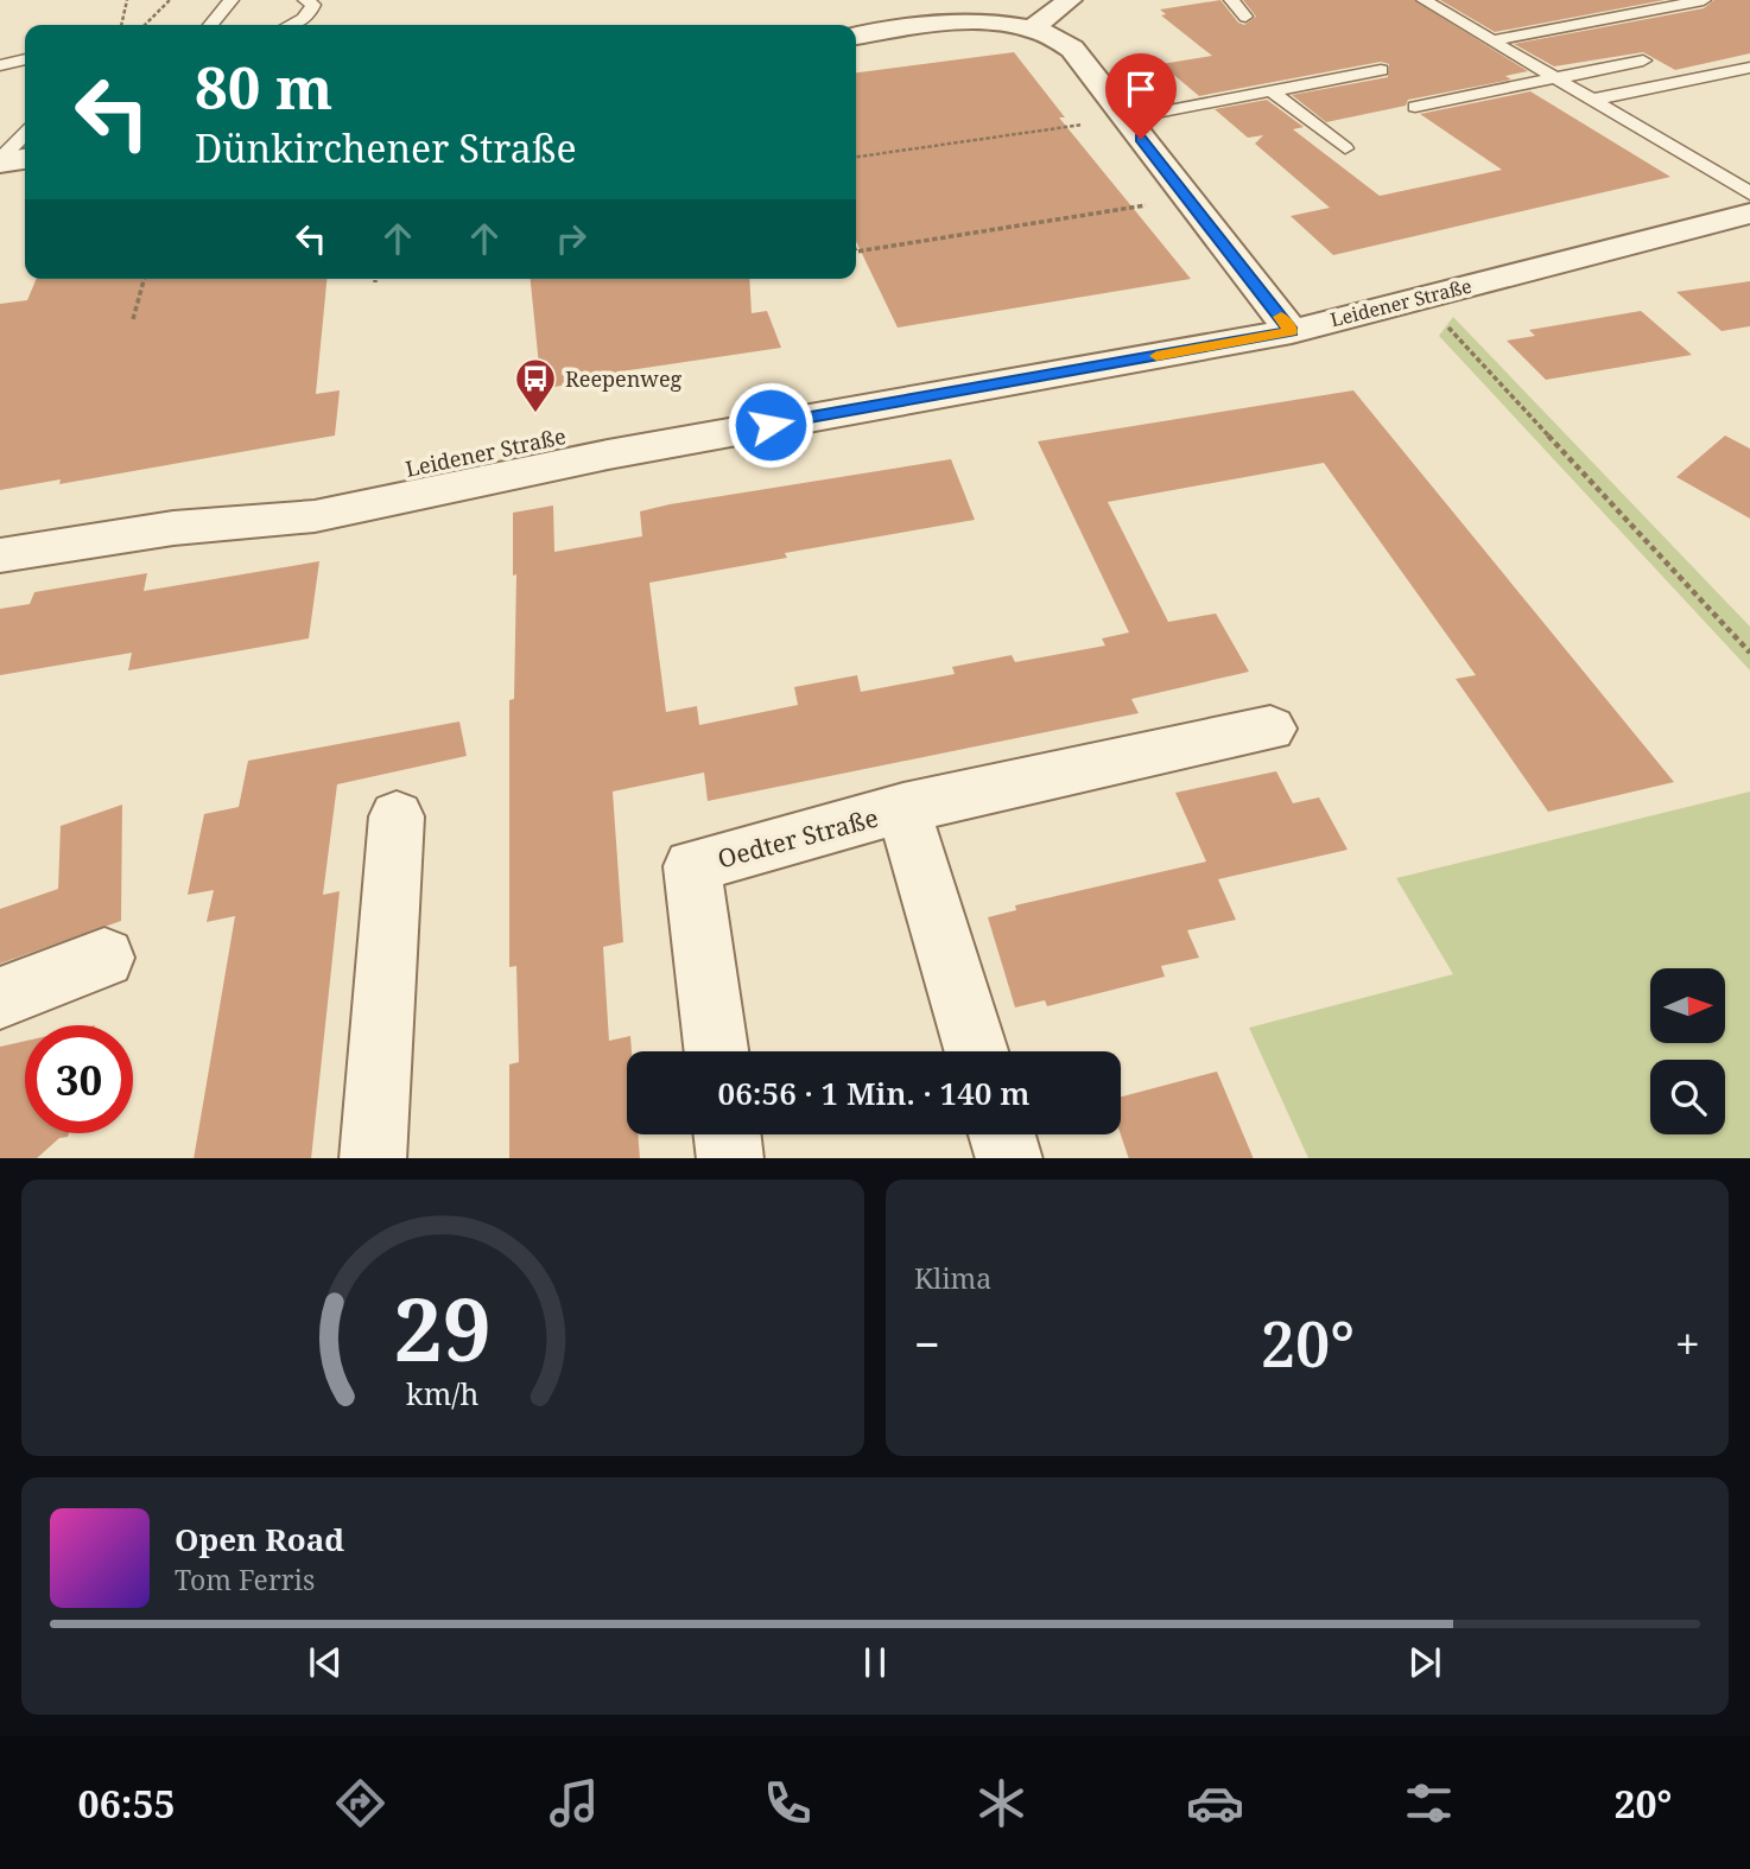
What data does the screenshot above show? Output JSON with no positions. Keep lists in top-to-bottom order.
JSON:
{
  "streets": {
    "street": ["Leidener Straße", "Oedter Straße"]
  },
  "places": {
    "bus stop": ["Reepenweg"]
  },
  "north": "right",
  "page": {
    "turn": ["80 m", "Dünkirchener Straße"],
    "limit": "30",
    "trip": "06:56 · 1 Min. · 140 m",
    "tile": "Klima",
    "heat": ["−", "20°", "+"],
    "song": ["Open Road", "Tom Ferris"],
    "tabs": ["06:55", "20°"],
    "gauge": ["29", "km/h"]
  }
}
